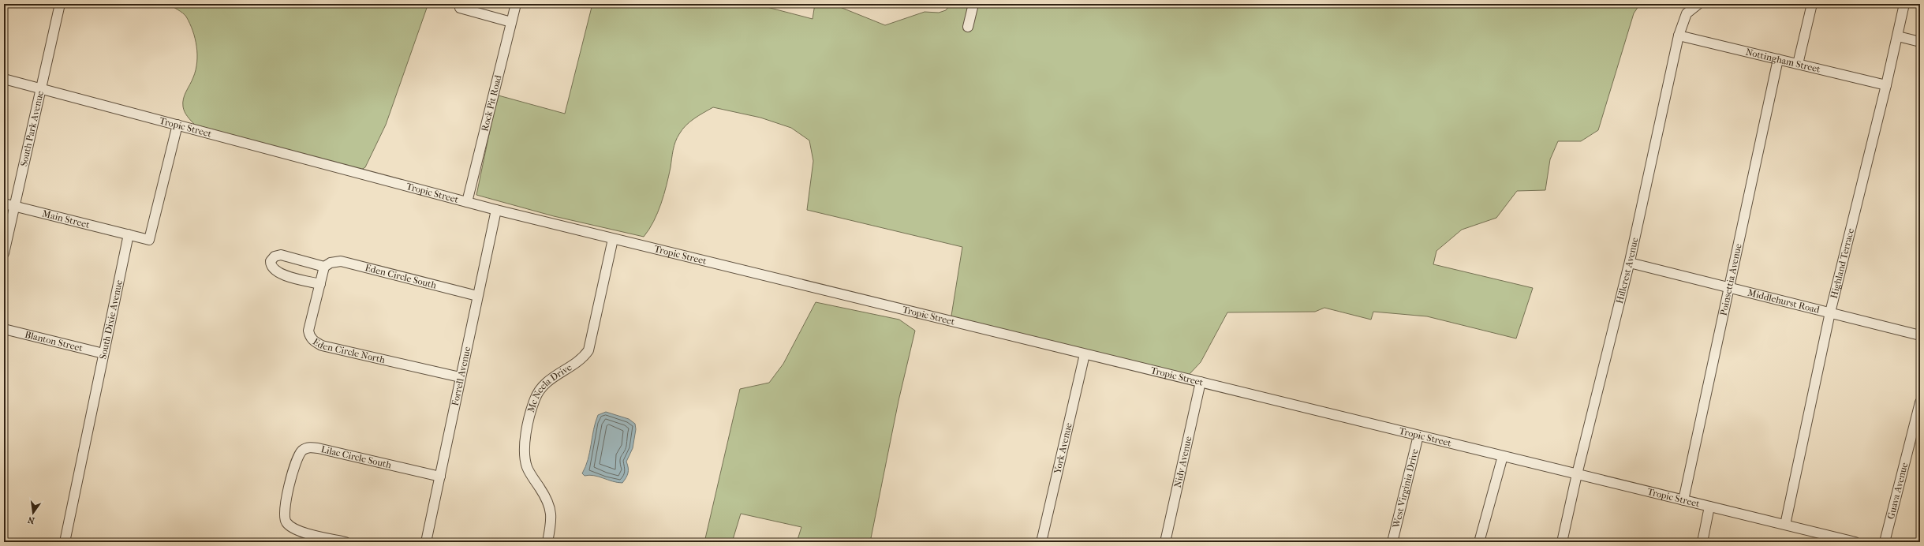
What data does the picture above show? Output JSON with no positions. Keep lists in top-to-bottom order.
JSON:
{
  "streets": {
    "street": [
      "Nottingham Street",
      "Rock Pit Road",
      "Tropic Street",
      "South Park Avenue",
      "Main Street",
      "Highland Terrace",
      "Hillcrest Avenue",
      "Eden Circle South",
      "Poinsettia Avenue",
      "Middlehurst Road",
      "South Dixie Avenue",
      "Blanton Street",
      "Eden Circle North",
      "Forrell Avenue",
      "Mc Neela Drive",
      "York Avenue",
      "Lilac Circle South",
      "Nidy Avenue",
      "West Virginia Drive",
      "Guava Avenue"
    ]
  },
  "crossings": [
    ["Nottingham Street", "Highland Terrace"],
    ["Nottingham Street", "Hillcrest Avenue"],
    ["Nottingham Street", "Poinsettia Avenue"],
    ["Rock Pit Road", "Tropic Street"],
    ["Tropic Street", "South Park Avenue"],
    ["Tropic Street", "Highland Terrace"],
    ["Tropic Street", "Hillcrest Avenue"],
    ["Tropic Street", "Poinsettia Avenue"],
    ["Tropic Street", "Forrell Avenue"],
    ["Tropic Street", "Mc Neela Drive"],
    ["Tropic Street", "York Avenue"],
    ["Tropic Street", "Nidy Avenue"],
    ["Tropic Street", "West Virginia Drive"],
    ["South Park Avenue", "Main Street"],
    ["Main Street", "South Dixie Avenue"],
    ["Highland Terrace", "Middlehurst Road"],
    ["Hillcrest Avenue", "Middlehurst Road"],
    ["Eden Circle South", "Eden Circle North"],
    ["Eden Circle South", "Forrell Avenue"],
    ["Poinsettia Avenue", "Middlehurst Road"],
    ["South Dixie Avenue", "Blanton Street"],
    ["Eden Circle North", "Forrell Avenue"],
    ["Forrell Avenue", "Lilac Circle South"]
  ],
  "north": "bottom"
}
